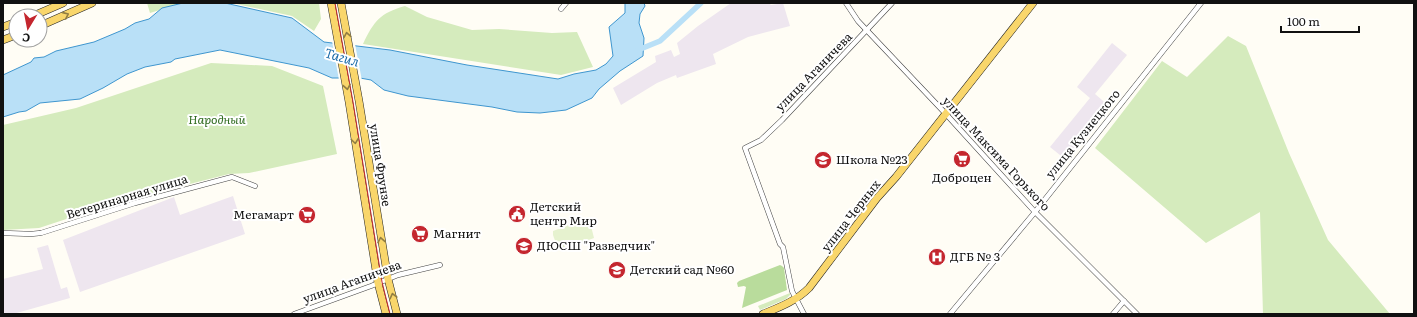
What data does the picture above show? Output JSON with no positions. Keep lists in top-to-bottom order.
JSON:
{
  "streets": {
    "main road": ["улица Фрунзе", "улица Черных"],
    "street": [
      "улица Аганичева",
      "улица Кузнецкого",
      "улица Максима Горького",
      "Ветеринарная улица"
    ]
  },
  "crossings": [
    ["улица Аганичева", "улица Максима Горького"],
    ["улица Аганичева", "улица Фрунзе"],
    ["улица Аганичева", "улица Черных"],
    ["улица Кузнецкого", "улица Максима Горького"],
    ["улица Максима Горького", "улица Черных"]
  ],
  "water": ["Тагил"],
  "parks": ["Народный"],
  "places": {
    "supermarket": ["Доброцен", "Мегамарт", "Магнит"],
    "school or university": ["Школа №23", "ДЮСШ \"Разведчик\"", "Детский сад №60"],
    "public building": ["Детский центр Мир"],
    "hospital": ["ДГБ № 3"]
  },
  "scale_bar": "100 m",
  "north": "bottom"
}
